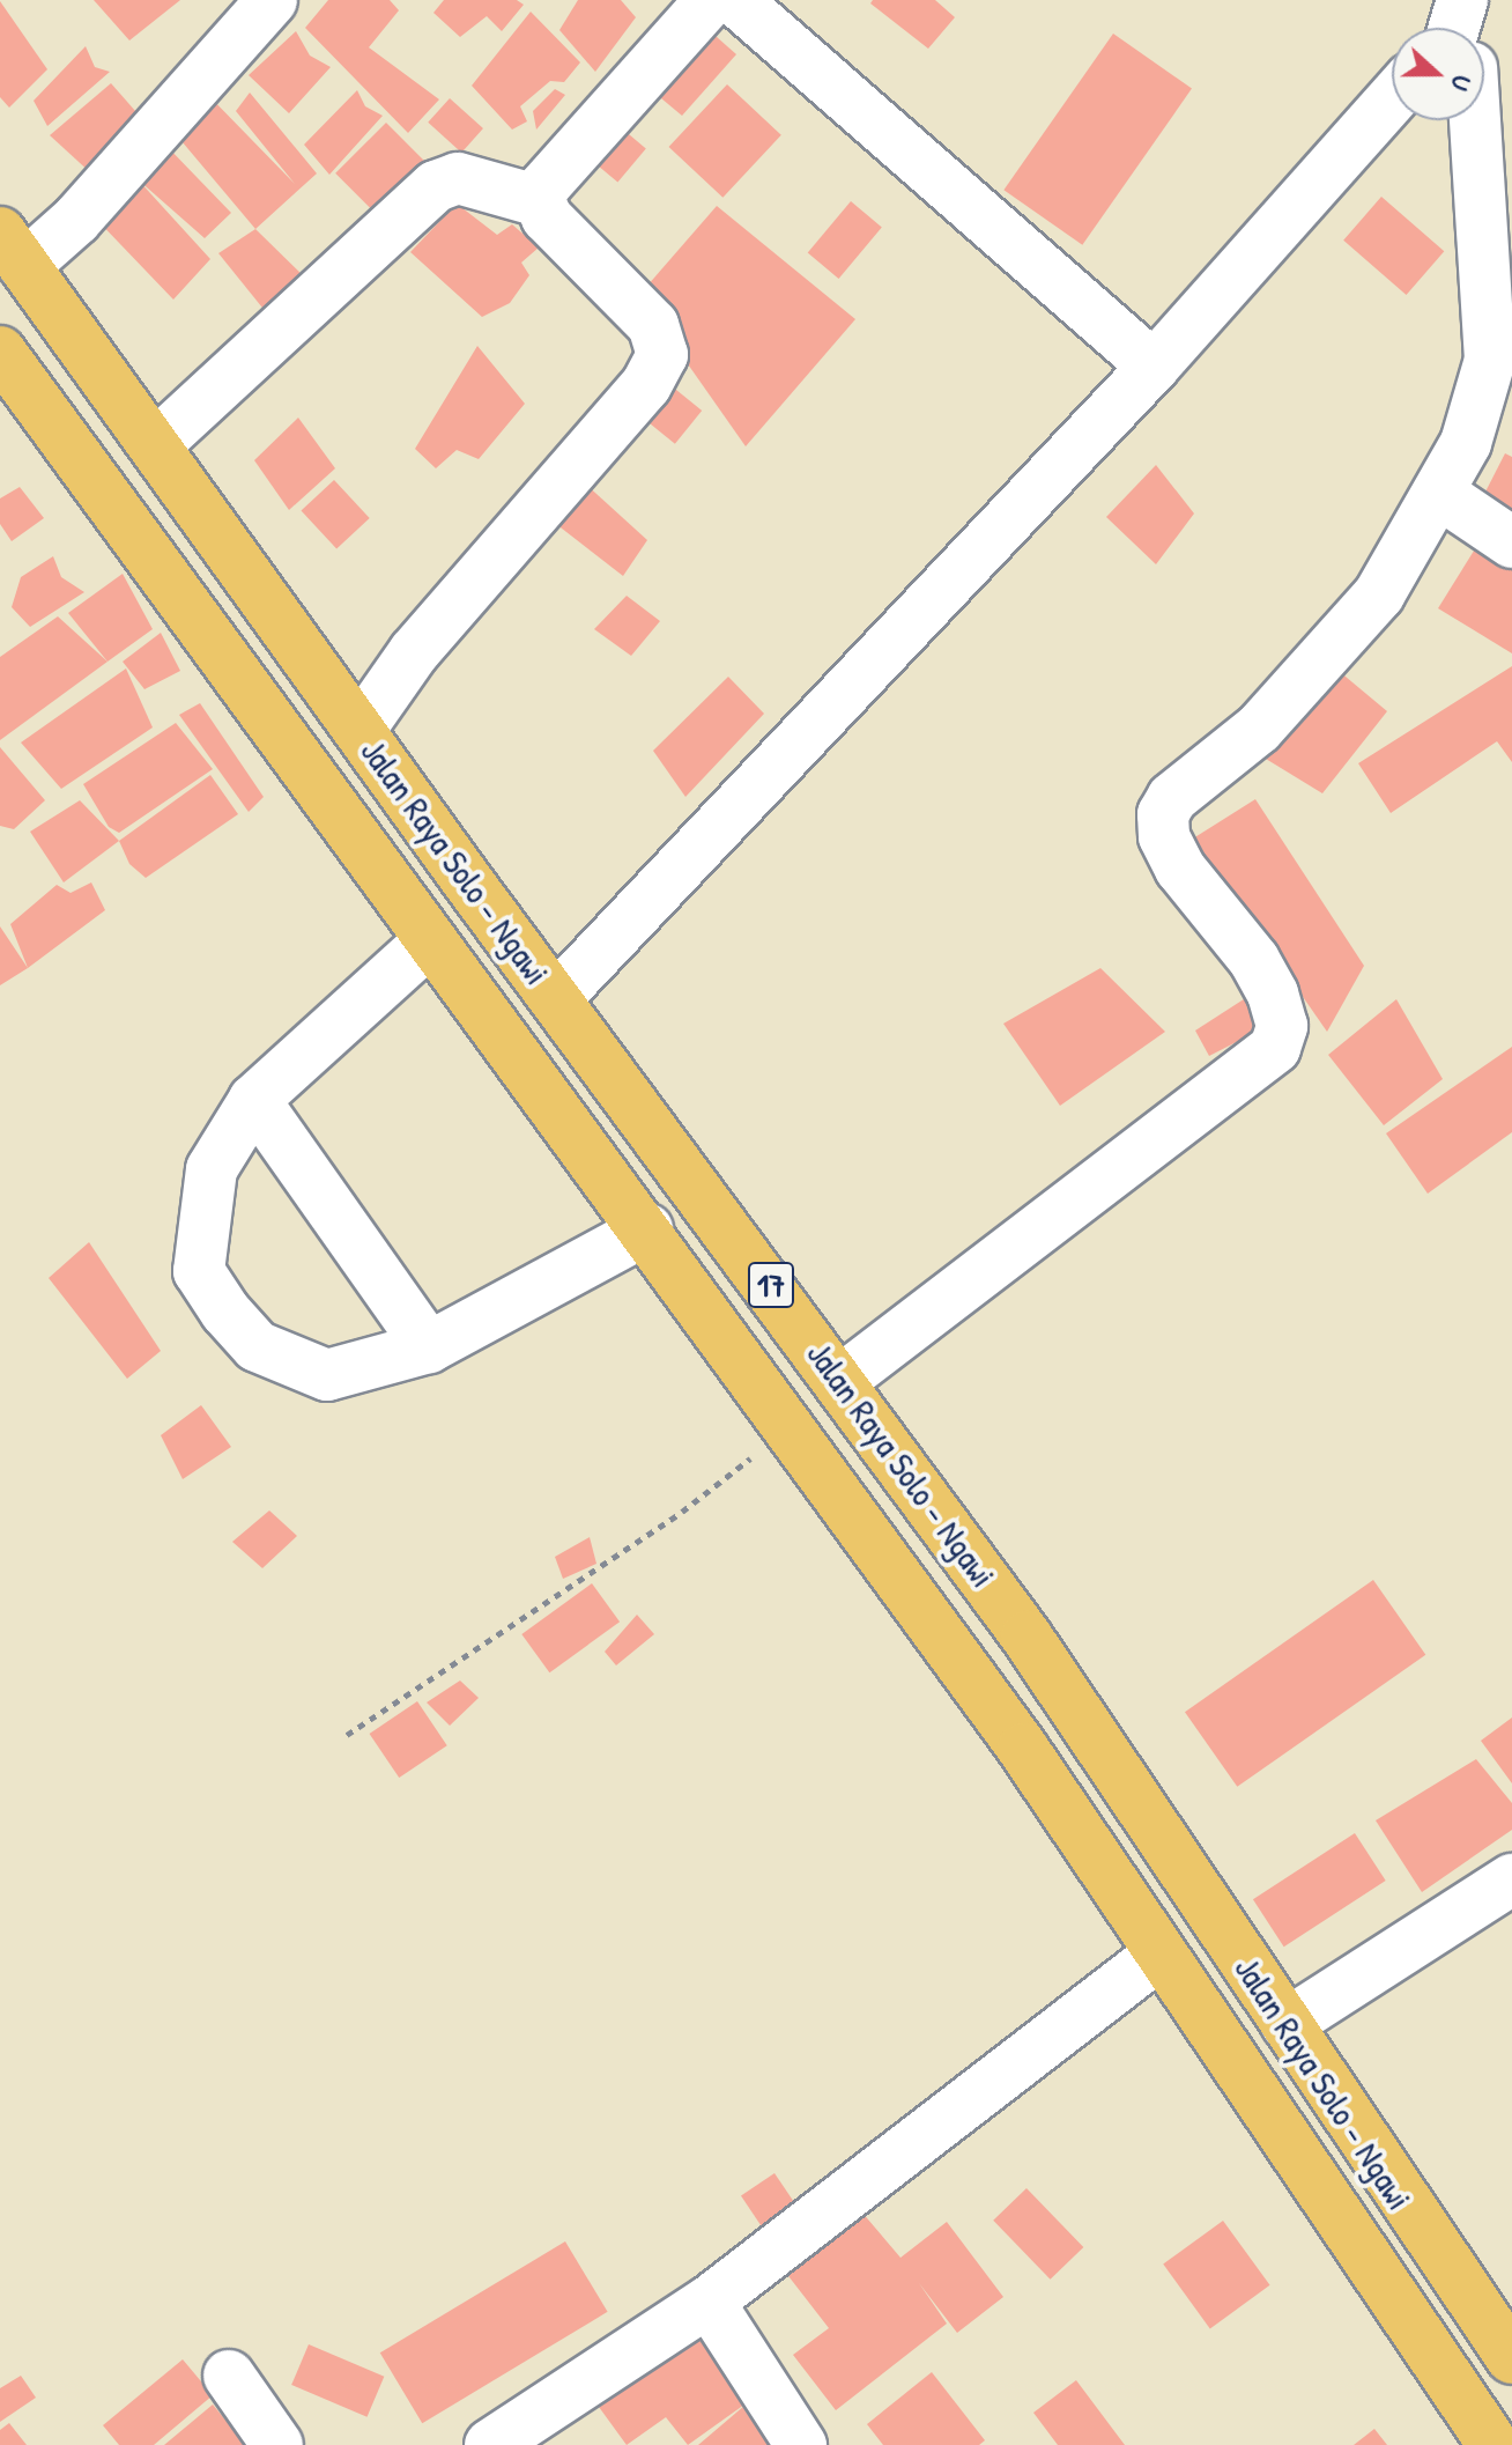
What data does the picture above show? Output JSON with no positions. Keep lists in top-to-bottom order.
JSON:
{
  "streets": {
    "highway": ["Jalan Raya Solo - Ngawi", "17"]
  },
  "north": "right"
}
